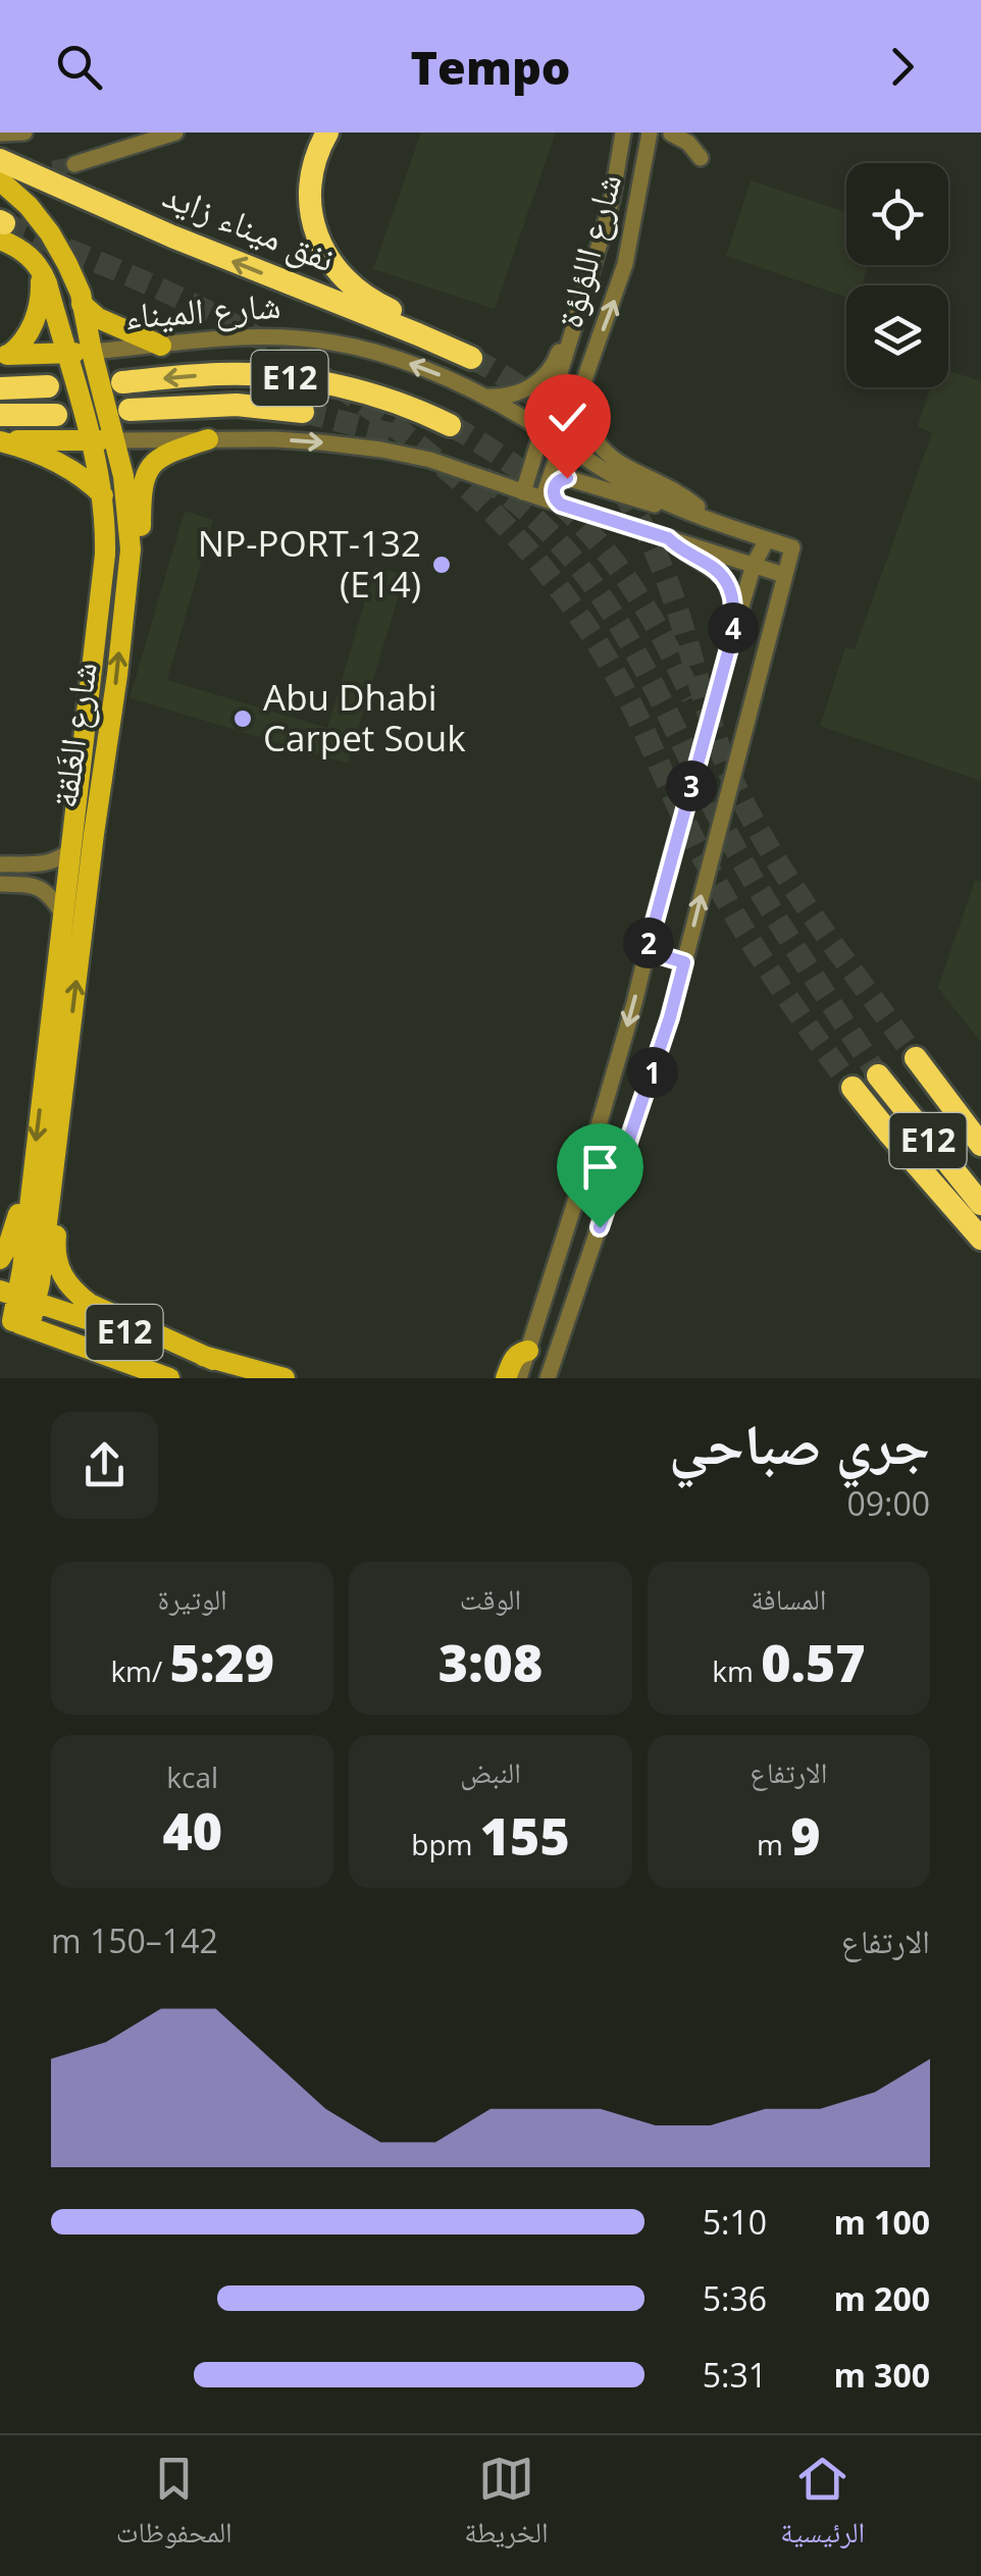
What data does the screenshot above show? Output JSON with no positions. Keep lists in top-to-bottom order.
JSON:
{
  "streets": {
    "highway": ["نفق ميناء زايد", "E12"],
    "main road": ["شارع الغَلقة"],
    "street": ["شارع اللؤلؤة", "شارع الميناء"]
  },
  "crossings": [
    ["شارع اللؤلؤة", "شارع الميناء"],
    ["شارع الميناء", "شارع الغَلقة"],
    ["E12", "شارع الغَلقة"]
  ],
  "places": ["NP-PORT-132 (E14)", "Abu Dhabi Carpet Souk"],
  "page": {
    "header": "Tempo",
    "pins": [
      "4",
      "3",
      "2",
      "1"
    ],
    "heading": ["جري صباحي", "09:00"],
    "stats": [
      ["المسافة", "0.57 km"],
      ["الوقت", "3:08"],
      ["الوتيرة", "5:29 /km"],
      ["الارتفاع", "9 m"],
      ["النبض", "155 bpm"],
      ["kcal", "40"]
    ],
    "chart": ["الارتفاع", "142–150 m"],
    "list": [
      {
        "name": "100 m",
        "note": "5:10"
      },
      {
        "name": "200 m",
        "note": "5:36"
      },
      {
        "name": "300 m",
        "note": "5:31"
      }
    ],
    "tabs": ["الرئيسية", "الخريطة", "المحفوظات"]
  }
}
